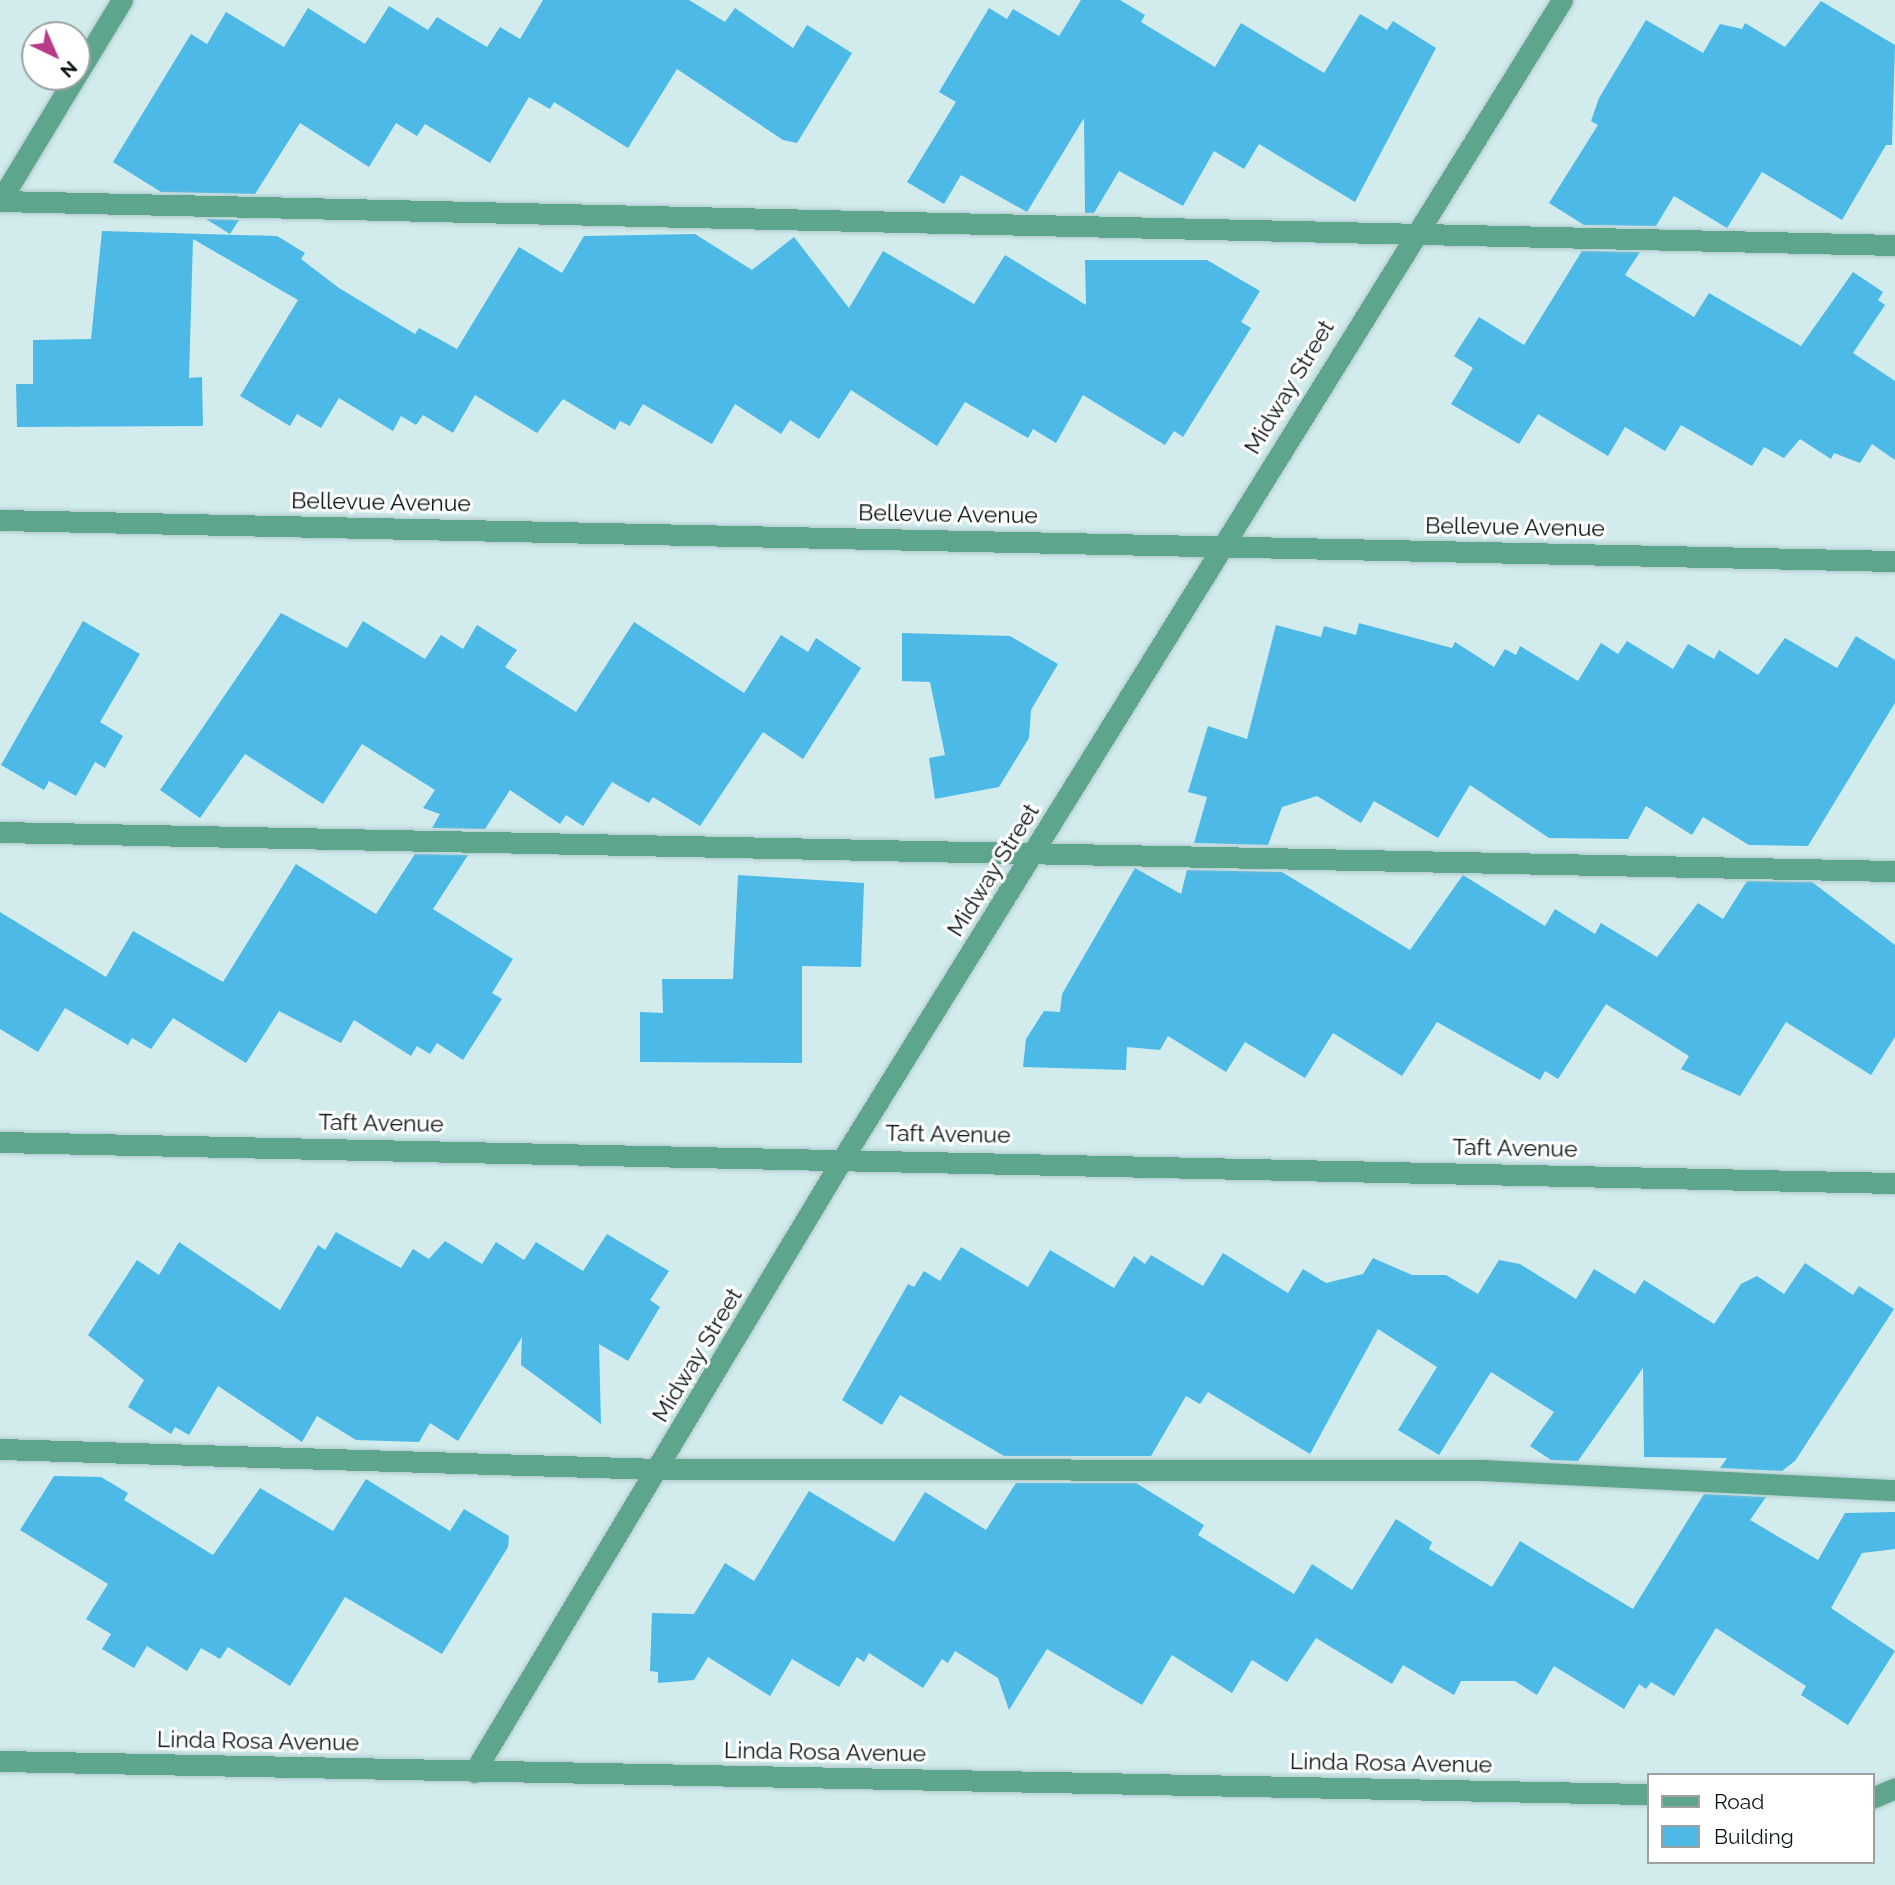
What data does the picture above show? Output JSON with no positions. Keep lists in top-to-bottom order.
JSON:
{
  "streets": {
    "street": [
      "Midway Street",
      "Bellevue Avenue",
      "Taft Avenue",
      "Linda Rosa Avenue"
    ]
  },
  "crossings": [
    ["Midway Street", "Bellevue Avenue"],
    ["Midway Street", "Taft Avenue"],
    ["Midway Street", "Linda Rosa Avenue"]
  ],
  "legend": ["Road", "Building"],
  "north": "bottom right"
}
